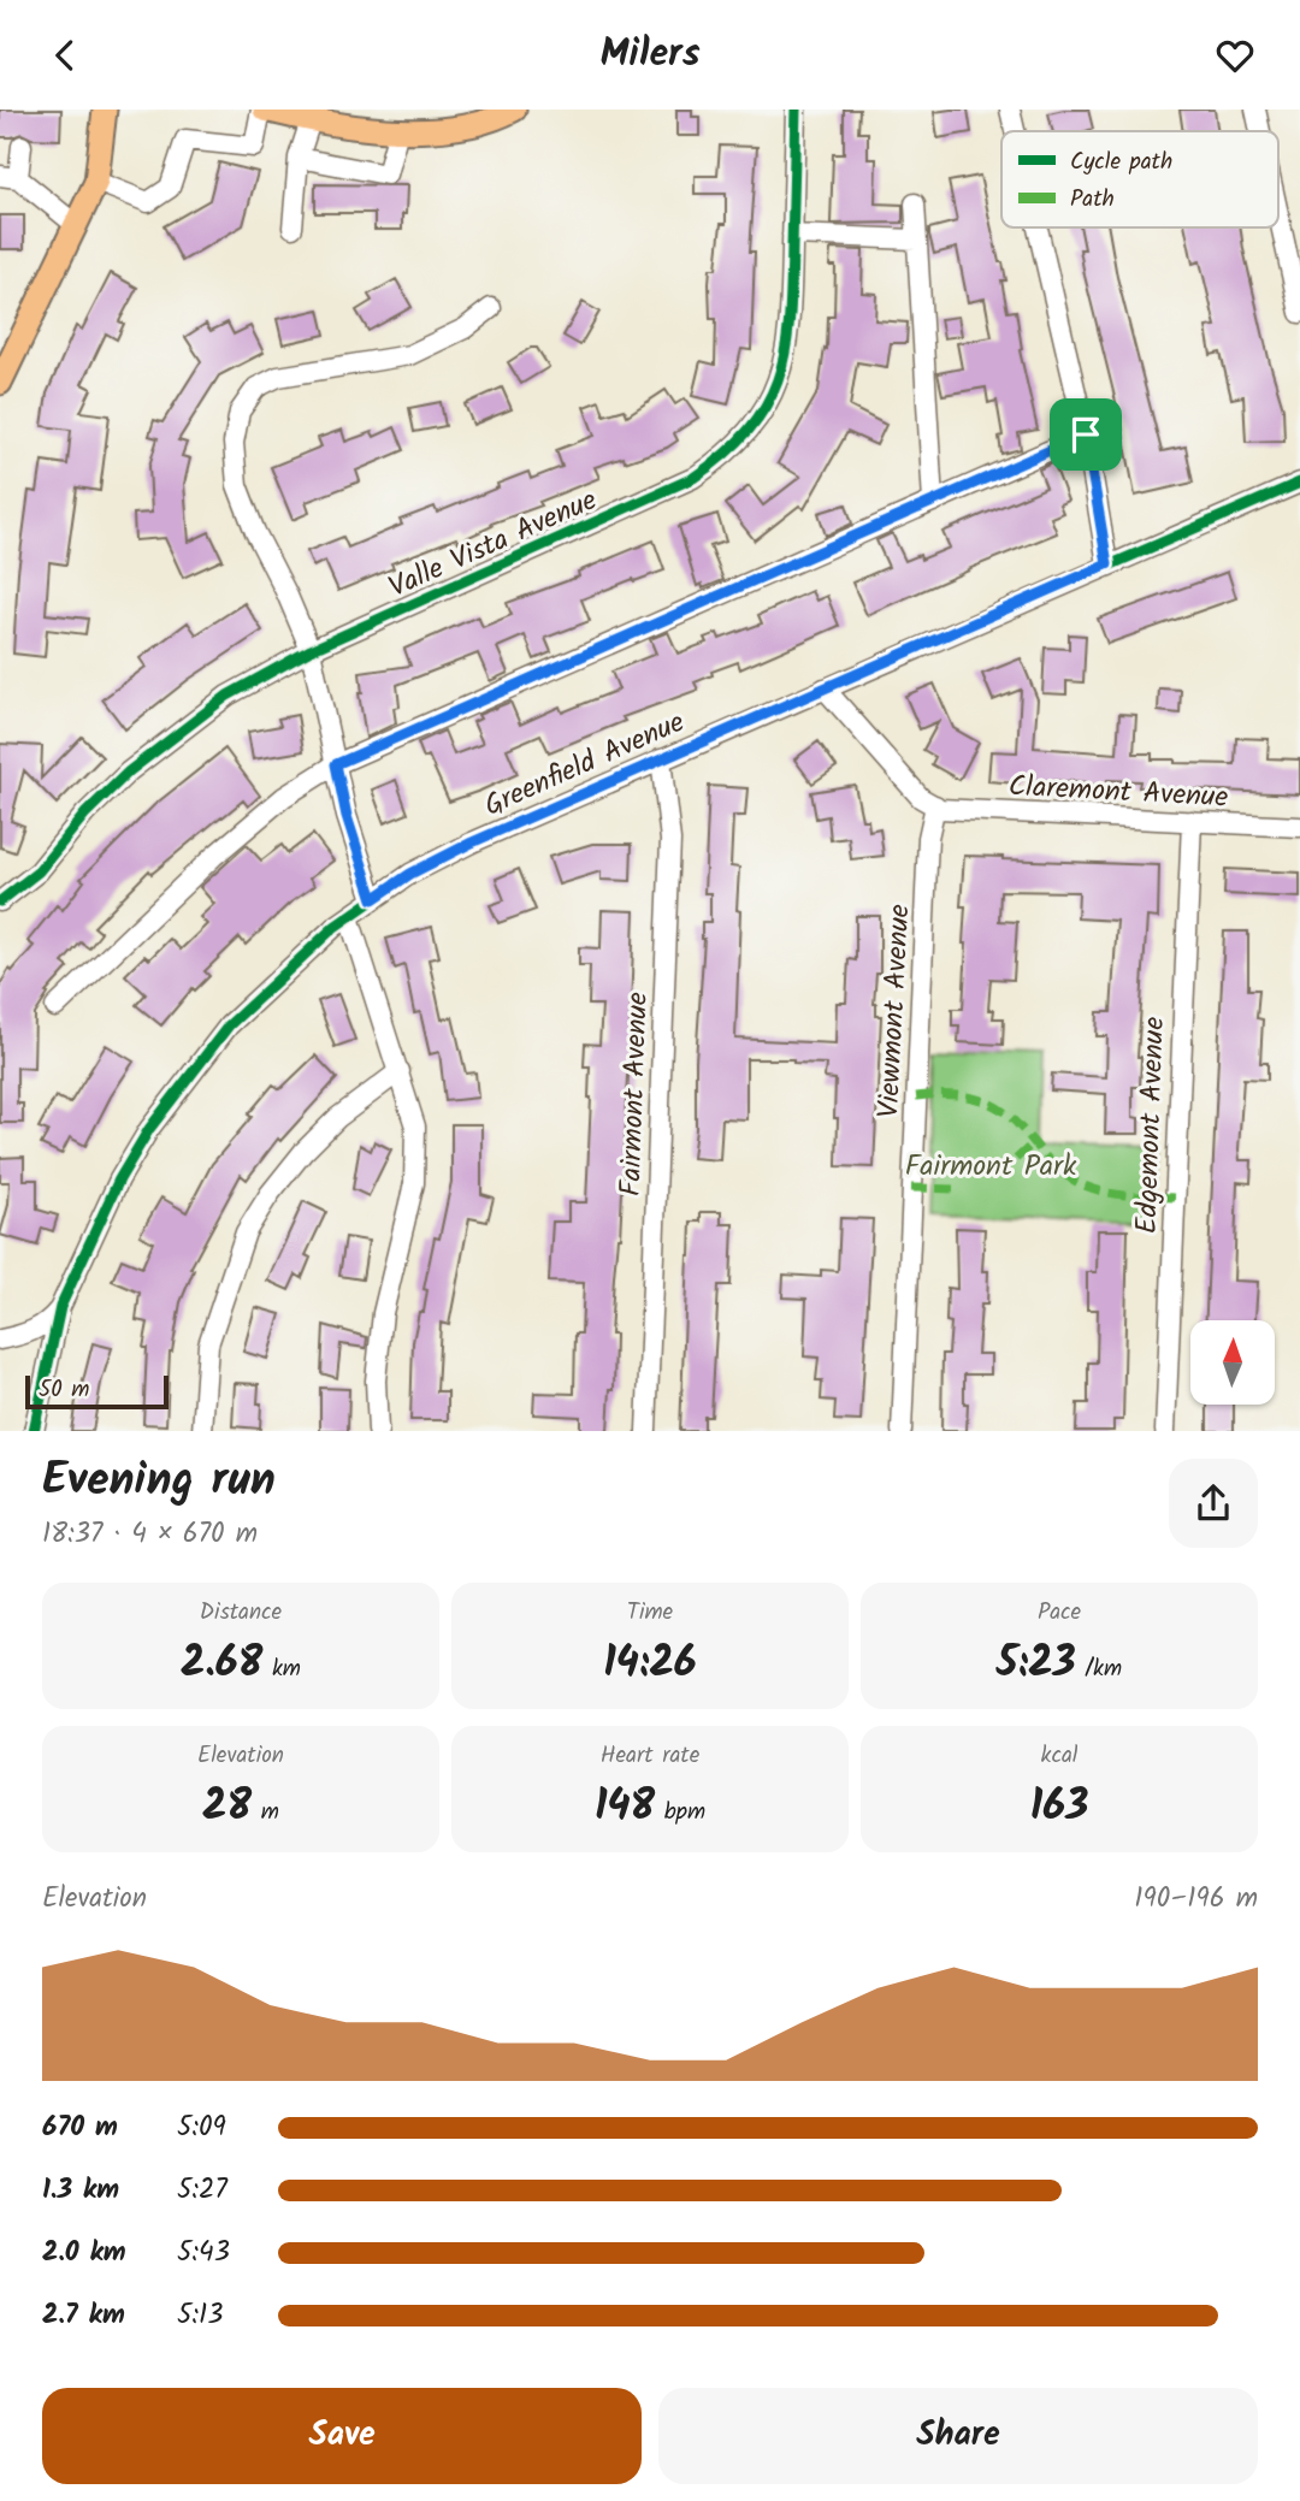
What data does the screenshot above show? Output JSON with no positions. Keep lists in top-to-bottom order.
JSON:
{
  "streets": {
    "street": [
      "Valle Vista Avenue",
      "Greenfield Avenue",
      "Claremont Avenue",
      "Viewmont Avenue",
      "Fairmont Avenue",
      "Edgemont Avenue"
    ]
  },
  "crossings": [
    ["Greenfield Avenue", "Fairmont Avenue"],
    ["Claremont Avenue", "Viewmont Avenue"],
    ["Claremont Avenue", "Edgemont Avenue"]
  ],
  "parks": ["Fairmont Park"],
  "legend": ["Cycle path", "Path"],
  "scale_bar": "50 m",
  "north": "top",
  "page": {
    "header": "Milers",
    "scale": "50 m",
    "heading": ["Evening run", "18:37 · 4 × 670 m"],
    "stats": [
      ["Distance", "2.68 km"],
      ["Time", "14:26"],
      ["Pace", "5:23 /km"],
      ["Elevation", "28 m"],
      ["Heart rate", "148 bpm"],
      ["kcal", "163"]
    ],
    "chart": ["Elevation", "190–196 m"],
    "list": [
      {
        "name": "670 m",
        "note": "5:09"
      },
      {
        "name": "1.3 km",
        "note": "5:27"
      },
      {
        "name": "2.0 km",
        "note": "5:43"
      },
      {
        "name": "2.7 km",
        "note": "5:13"
      }
    ],
    "buttons": ["Save", "Share"]
  }
}
